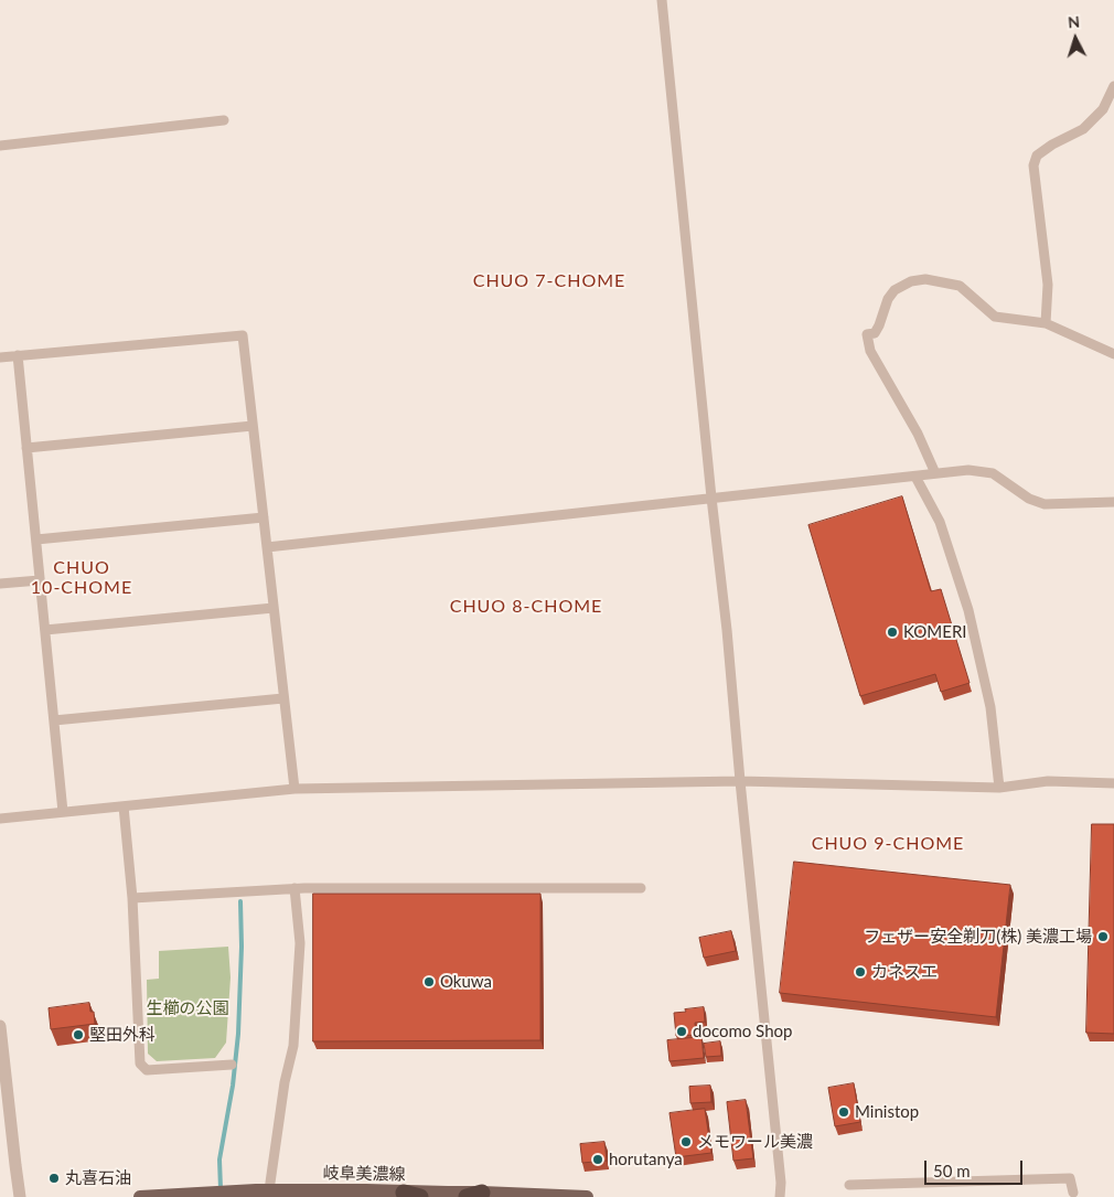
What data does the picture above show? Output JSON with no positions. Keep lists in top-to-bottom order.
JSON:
{
  "streets": {
    "main road": ["岐阜美濃線"]
  },
  "districts": [
    "CHUO 7-CHOME",
    "CHUO 10-CHOME",
    "CHUO 8-CHOME",
    "CHUO 9-CHOME"
  ],
  "parks": ["生櫛の公園"],
  "places": [
    "KOMERI",
    "フェザー安全剃刀(株) 美濃工場",
    "カネスエ",
    "Okuwa",
    "docomo Shop",
    "堅田外科",
    "Ministop",
    "メモワール美濃",
    "horutanya",
    "丸喜石油"
  ],
  "scale_bar": "50 m",
  "north": "top"
}
